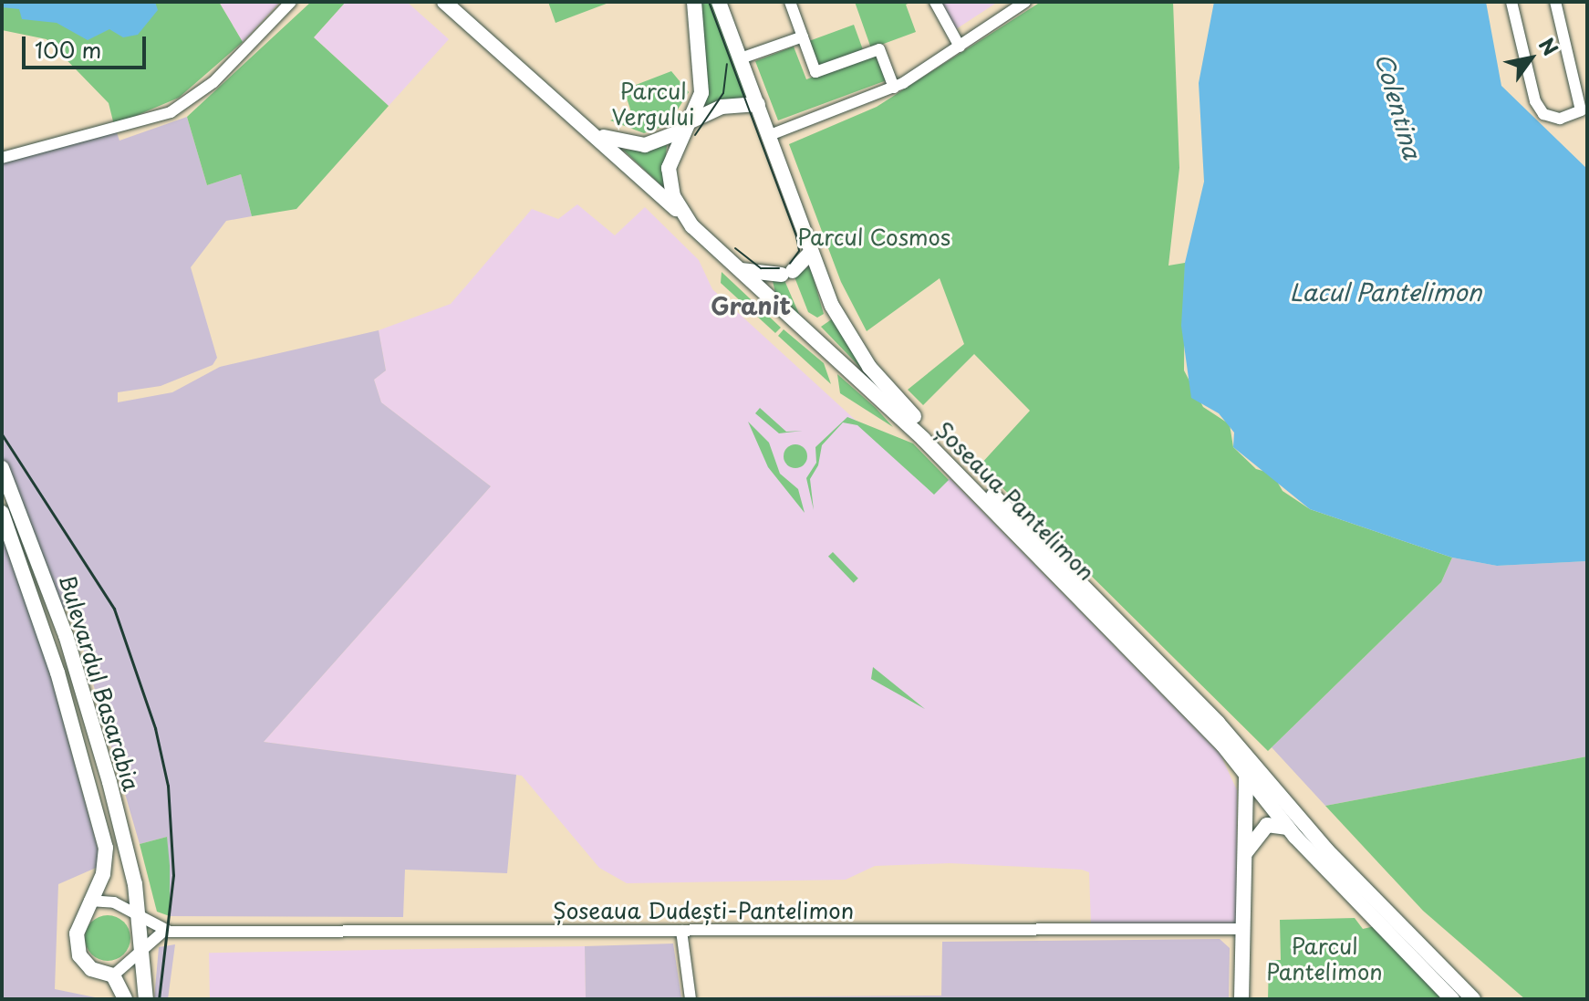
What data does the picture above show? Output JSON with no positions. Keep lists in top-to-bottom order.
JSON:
{
  "streets": {
    "main road": ["Șoseaua Pantelimon", "Bulevardul Basarabia"],
    "street": ["Șoseaua Dudești-Pantelimon"]
  },
  "crossings": [
    ["Bulevardul Basarabia", "Șoseaua Dudești-Pantelimon"]
  ],
  "districts": ["Granit"],
  "water": ["Colentina", "Lacul Pantelimon"],
  "parks": ["Parcul Vergului", "Parcul Cosmos", "Parcul Pantelimon"],
  "scale_bar": "100 m",
  "north": "top right"
}
